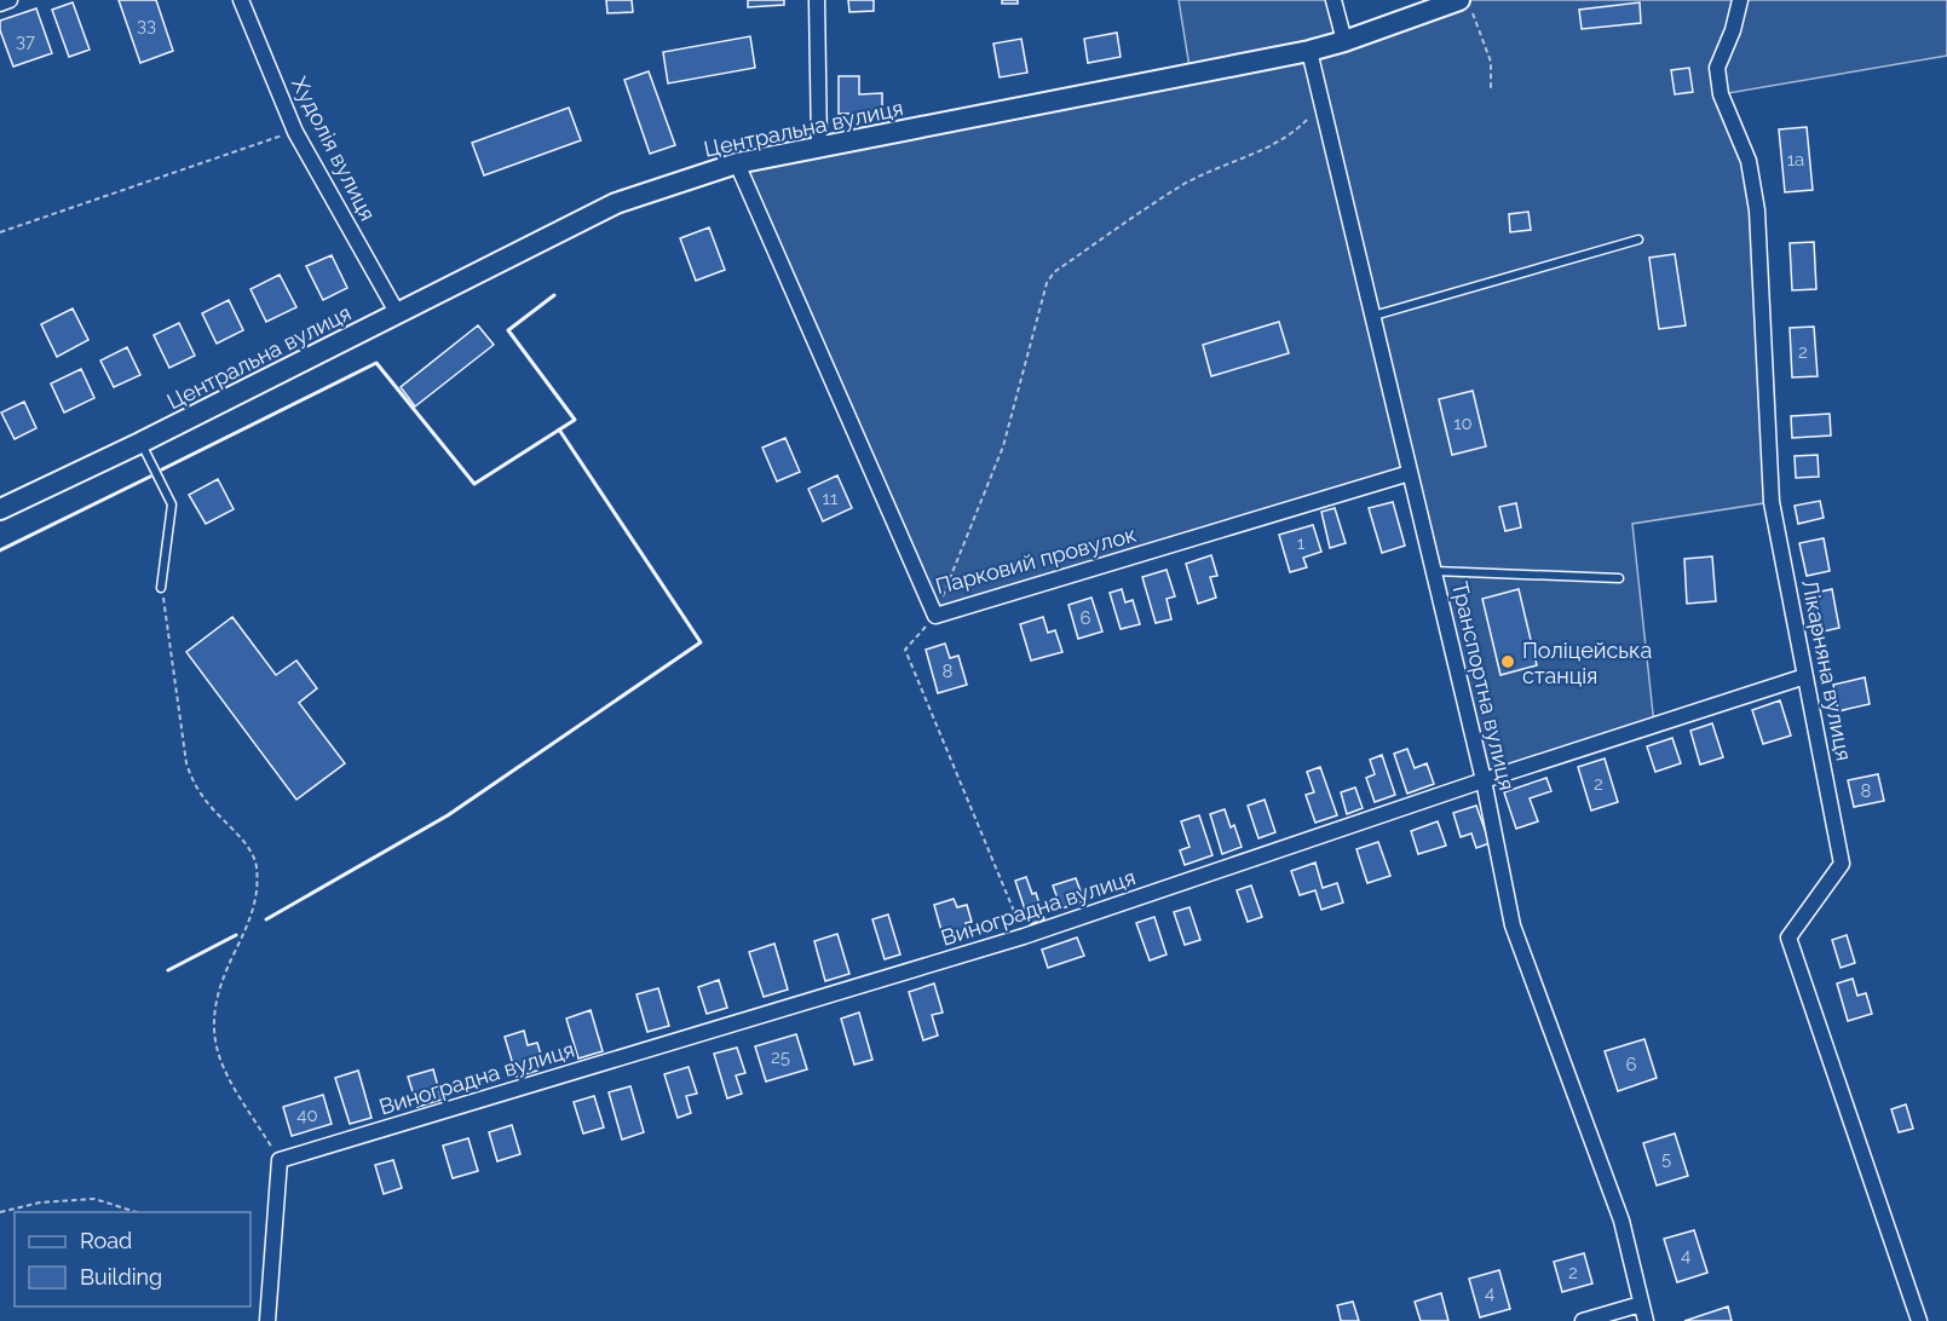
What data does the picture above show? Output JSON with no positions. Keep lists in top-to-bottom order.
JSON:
{
  "streets": {
    "street": [
      "Центральна вулиця",
      "Худолія вулиця",
      "Парковий провулок",
      "Лікарняна вулиця",
      "Транспортна вулиця",
      "Виноградна вулиця"
    ]
  },
  "crossings": [
    ["Центральна вулиця", "Худолія вулиця"],
    ["Центральна вулиця", "Парковий провулок"],
    ["Центральна вулиця", "Транспортна вулиця"],
    ["Парковий провулок", "Транспортна вулиця"],
    ["Лікарняна вулиця", "Виноградна вулиця"],
    ["Транспортна вулиця", "Виноградна вулиця"]
  ],
  "places": ["Поліцейська станція"],
  "house_numbers": [
    "33",
    "37",
    "1а",
    "2",
    "10",
    "11",
    "1",
    "6",
    "8",
    "2",
    "8",
    "25",
    "6",
    "40",
    "5",
    "4",
    "2",
    "4"
  ],
  "legend": ["Road", "Building"]
}
